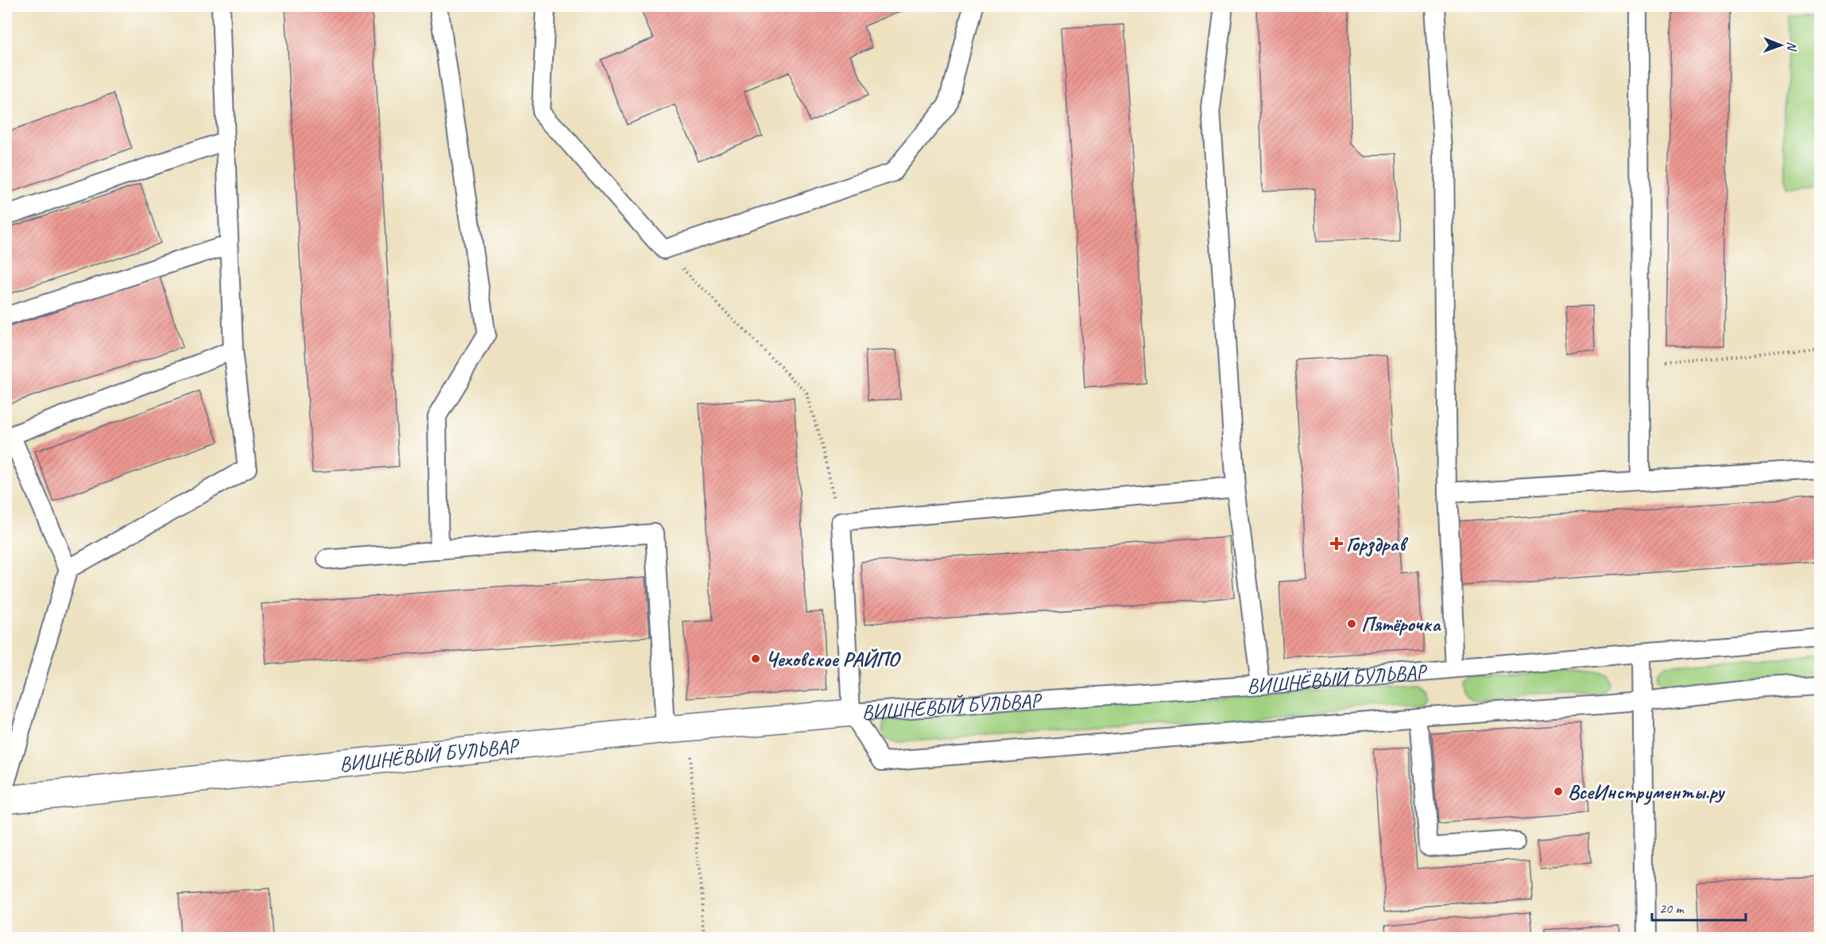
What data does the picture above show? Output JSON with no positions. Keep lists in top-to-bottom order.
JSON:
{
  "streets": {
    "street": ["ВИШНЁВЫЙ БУЛЬВАР"]
  },
  "places": {
    "health": ["Горздрав"],
    "other": ["Пятёрочка", "Чеховское РАЙПО", "ВсеИнструменты.ру"]
  },
  "scale_bar": "20 m",
  "north": "right"
}
